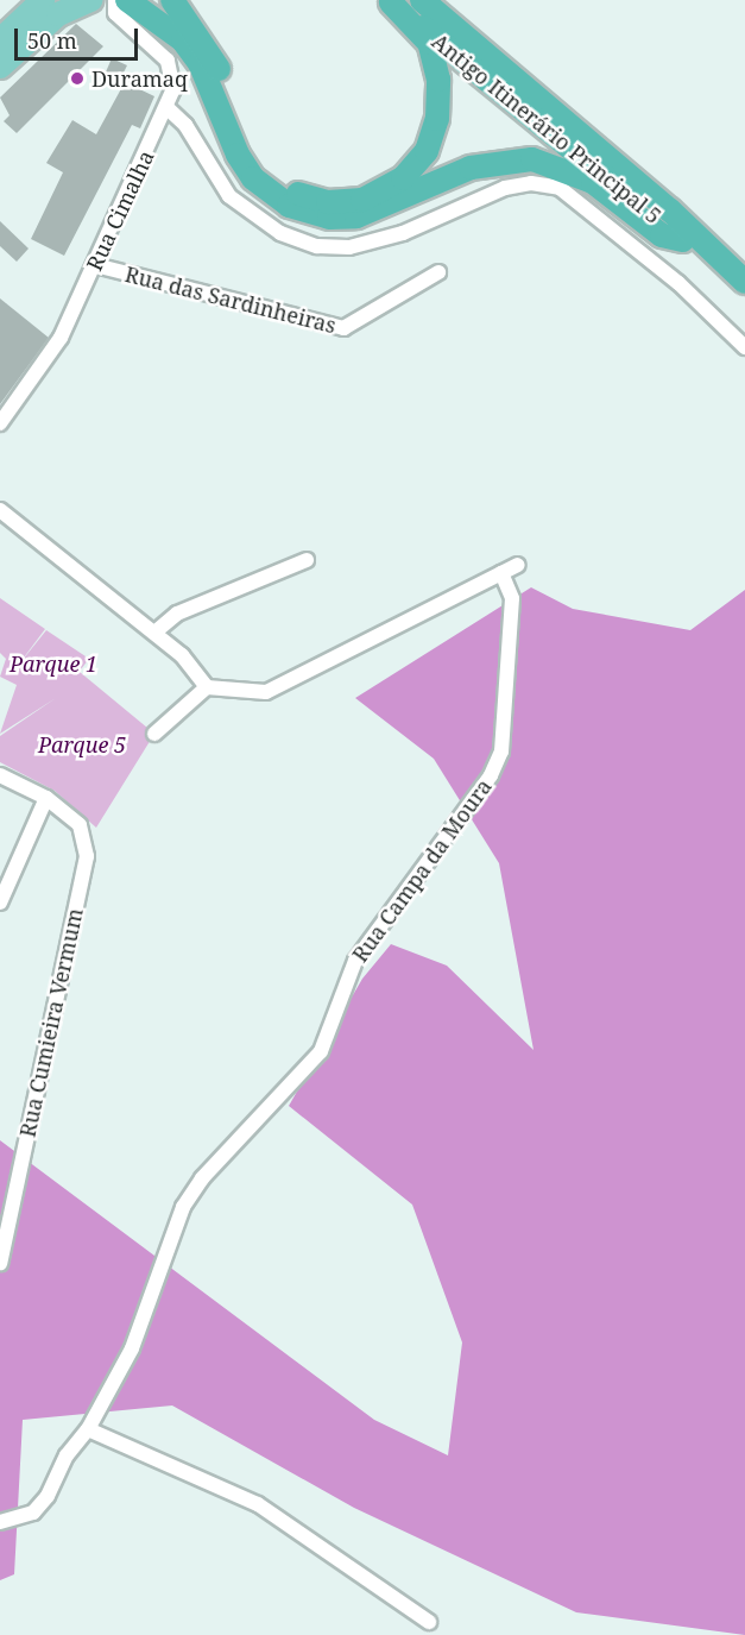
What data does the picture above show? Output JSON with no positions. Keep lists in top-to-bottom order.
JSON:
{
  "streets": {
    "highway": ["Antigo Itinerário Principal 5"],
    "street": [
      "Rua Cimalha",
      "Rua das Sardinheiras",
      "Rua Campa da Moura",
      "Rua Cumieira Vermum"
    ]
  },
  "crossings": [
    ["Rua Cimalha", "Rua das Sardinheiras"]
  ],
  "parks": ["Parque 1", "Parque 5"],
  "places": ["Duramaq"],
  "scale_bar": "50 m"
}
